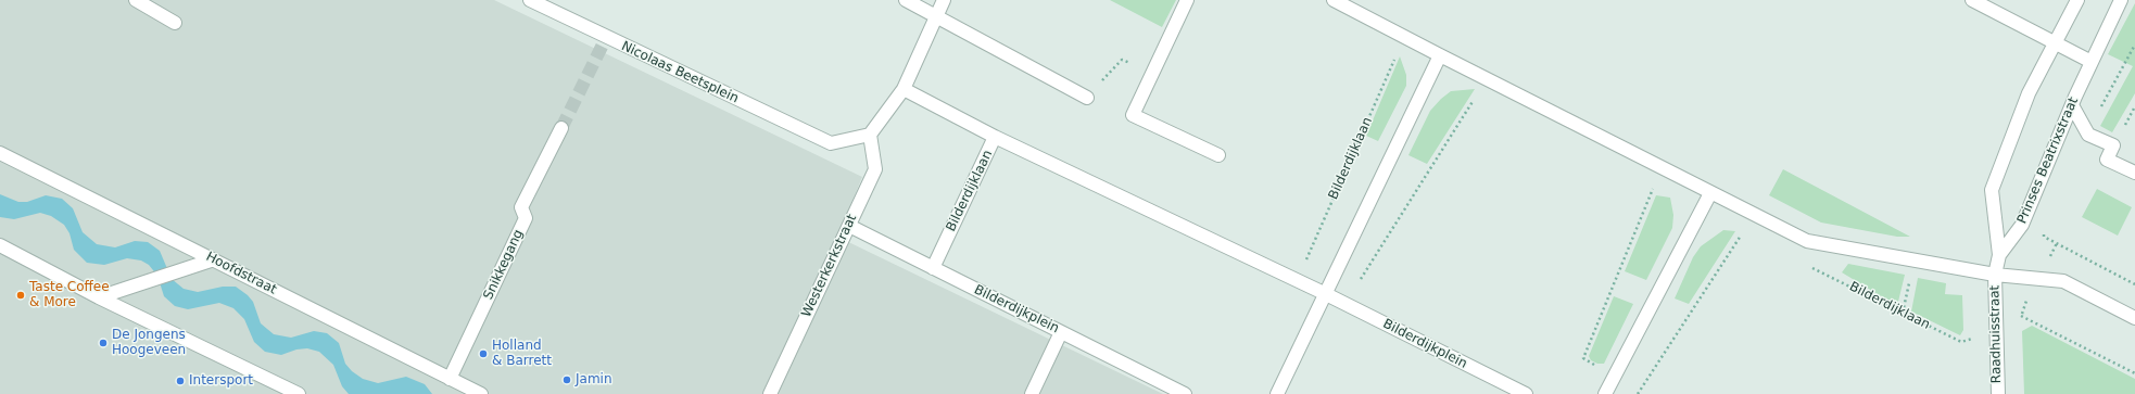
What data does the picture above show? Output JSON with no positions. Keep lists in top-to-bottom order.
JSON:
{
  "streets": {
    "street": [
      "Nicolaas Beetsplein",
      "Bilderdijklaan",
      "Prinses Beatrixstraat",
      "Snikkegang",
      "Westerkerkstraat",
      "Hoofdstraat",
      "Bilderdijkplein",
      "Raadhuisstraat"
    ]
  },
  "crossings": [
    ["Nicolaas Beetsplein", "Westerkerkstraat"],
    ["Bilderdijklaan", "Bilderdijkplein"],
    ["Bilderdijklaan", "Raadhuisstraat"],
    ["Prinses Beatrixstraat", "Raadhuisstraat"],
    ["Snikkegang", "Hoofdstraat"],
    ["Westerkerkstraat", "Bilderdijkplein"]
  ],
  "places": [
    "Taste Coffee & More",
    "De Jongens Hoogeveen",
    "Holland & Barrett",
    "Jamin",
    "Intersport"
  ]
}
